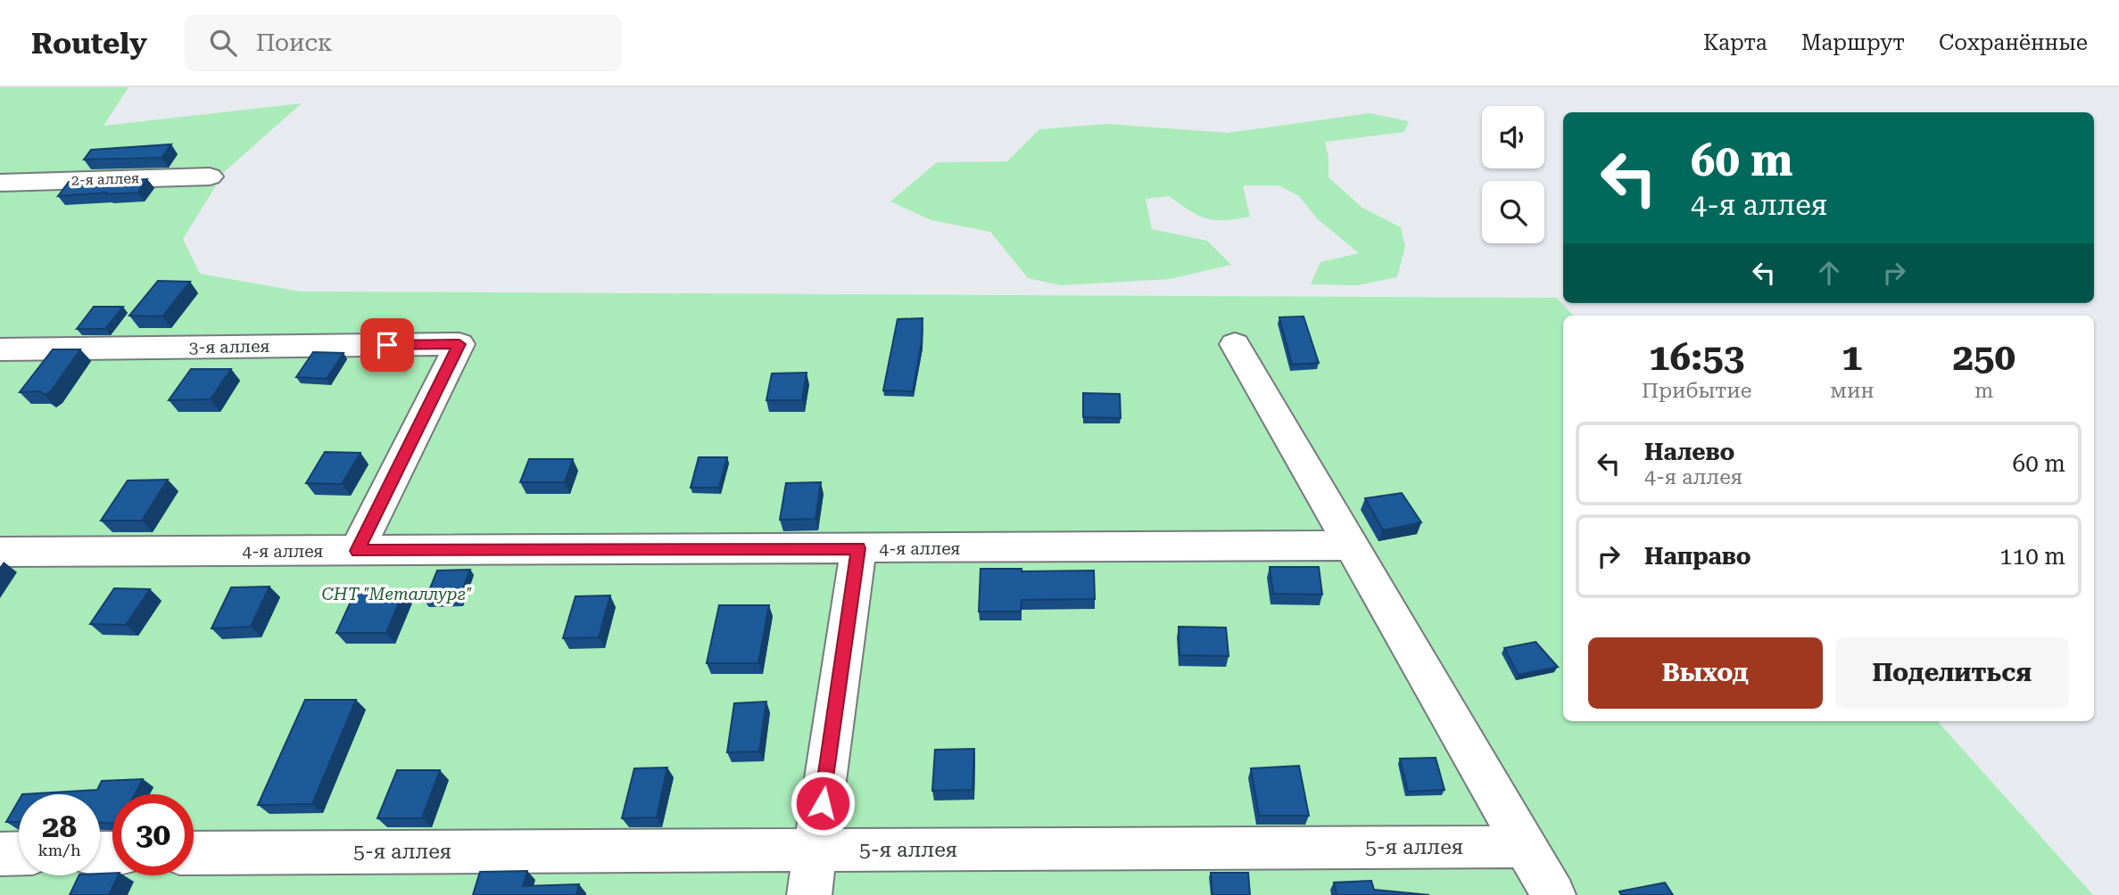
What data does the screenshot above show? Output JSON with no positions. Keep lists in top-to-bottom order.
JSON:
{
  "streets": {
    "street": [
      "2-я аллея",
      "3-я аллея",
      "4-я аллея",
      "5-я аллея"
    ]
  },
  "crossings": [
    ["3-я аллея", "4-я аллея"]
  ],
  "parks": ["СНТ \"Металлург\""],
  "page": {
    "header": "Routely",
    "search": "Поиск",
    "nav": ["Карта", "Маршрут", "Сохранённые"],
    "turn": ["60 m", "4-я аллея"],
    "eta": [
      "16:53",
      "Прибытие",
      "1",
      "мин",
      "250",
      "m"
    ],
    "list": [
      {
        "name": "Налево",
        "note": "4-я аллея",
        "value": "60 m"
      },
      {
        "name": "Направо",
        "value": "110 m"
      }
    ],
    "buttons": ["Выход", "Поделиться"],
    "speed": "28 km/h",
    "limit": "30"
  }
}
